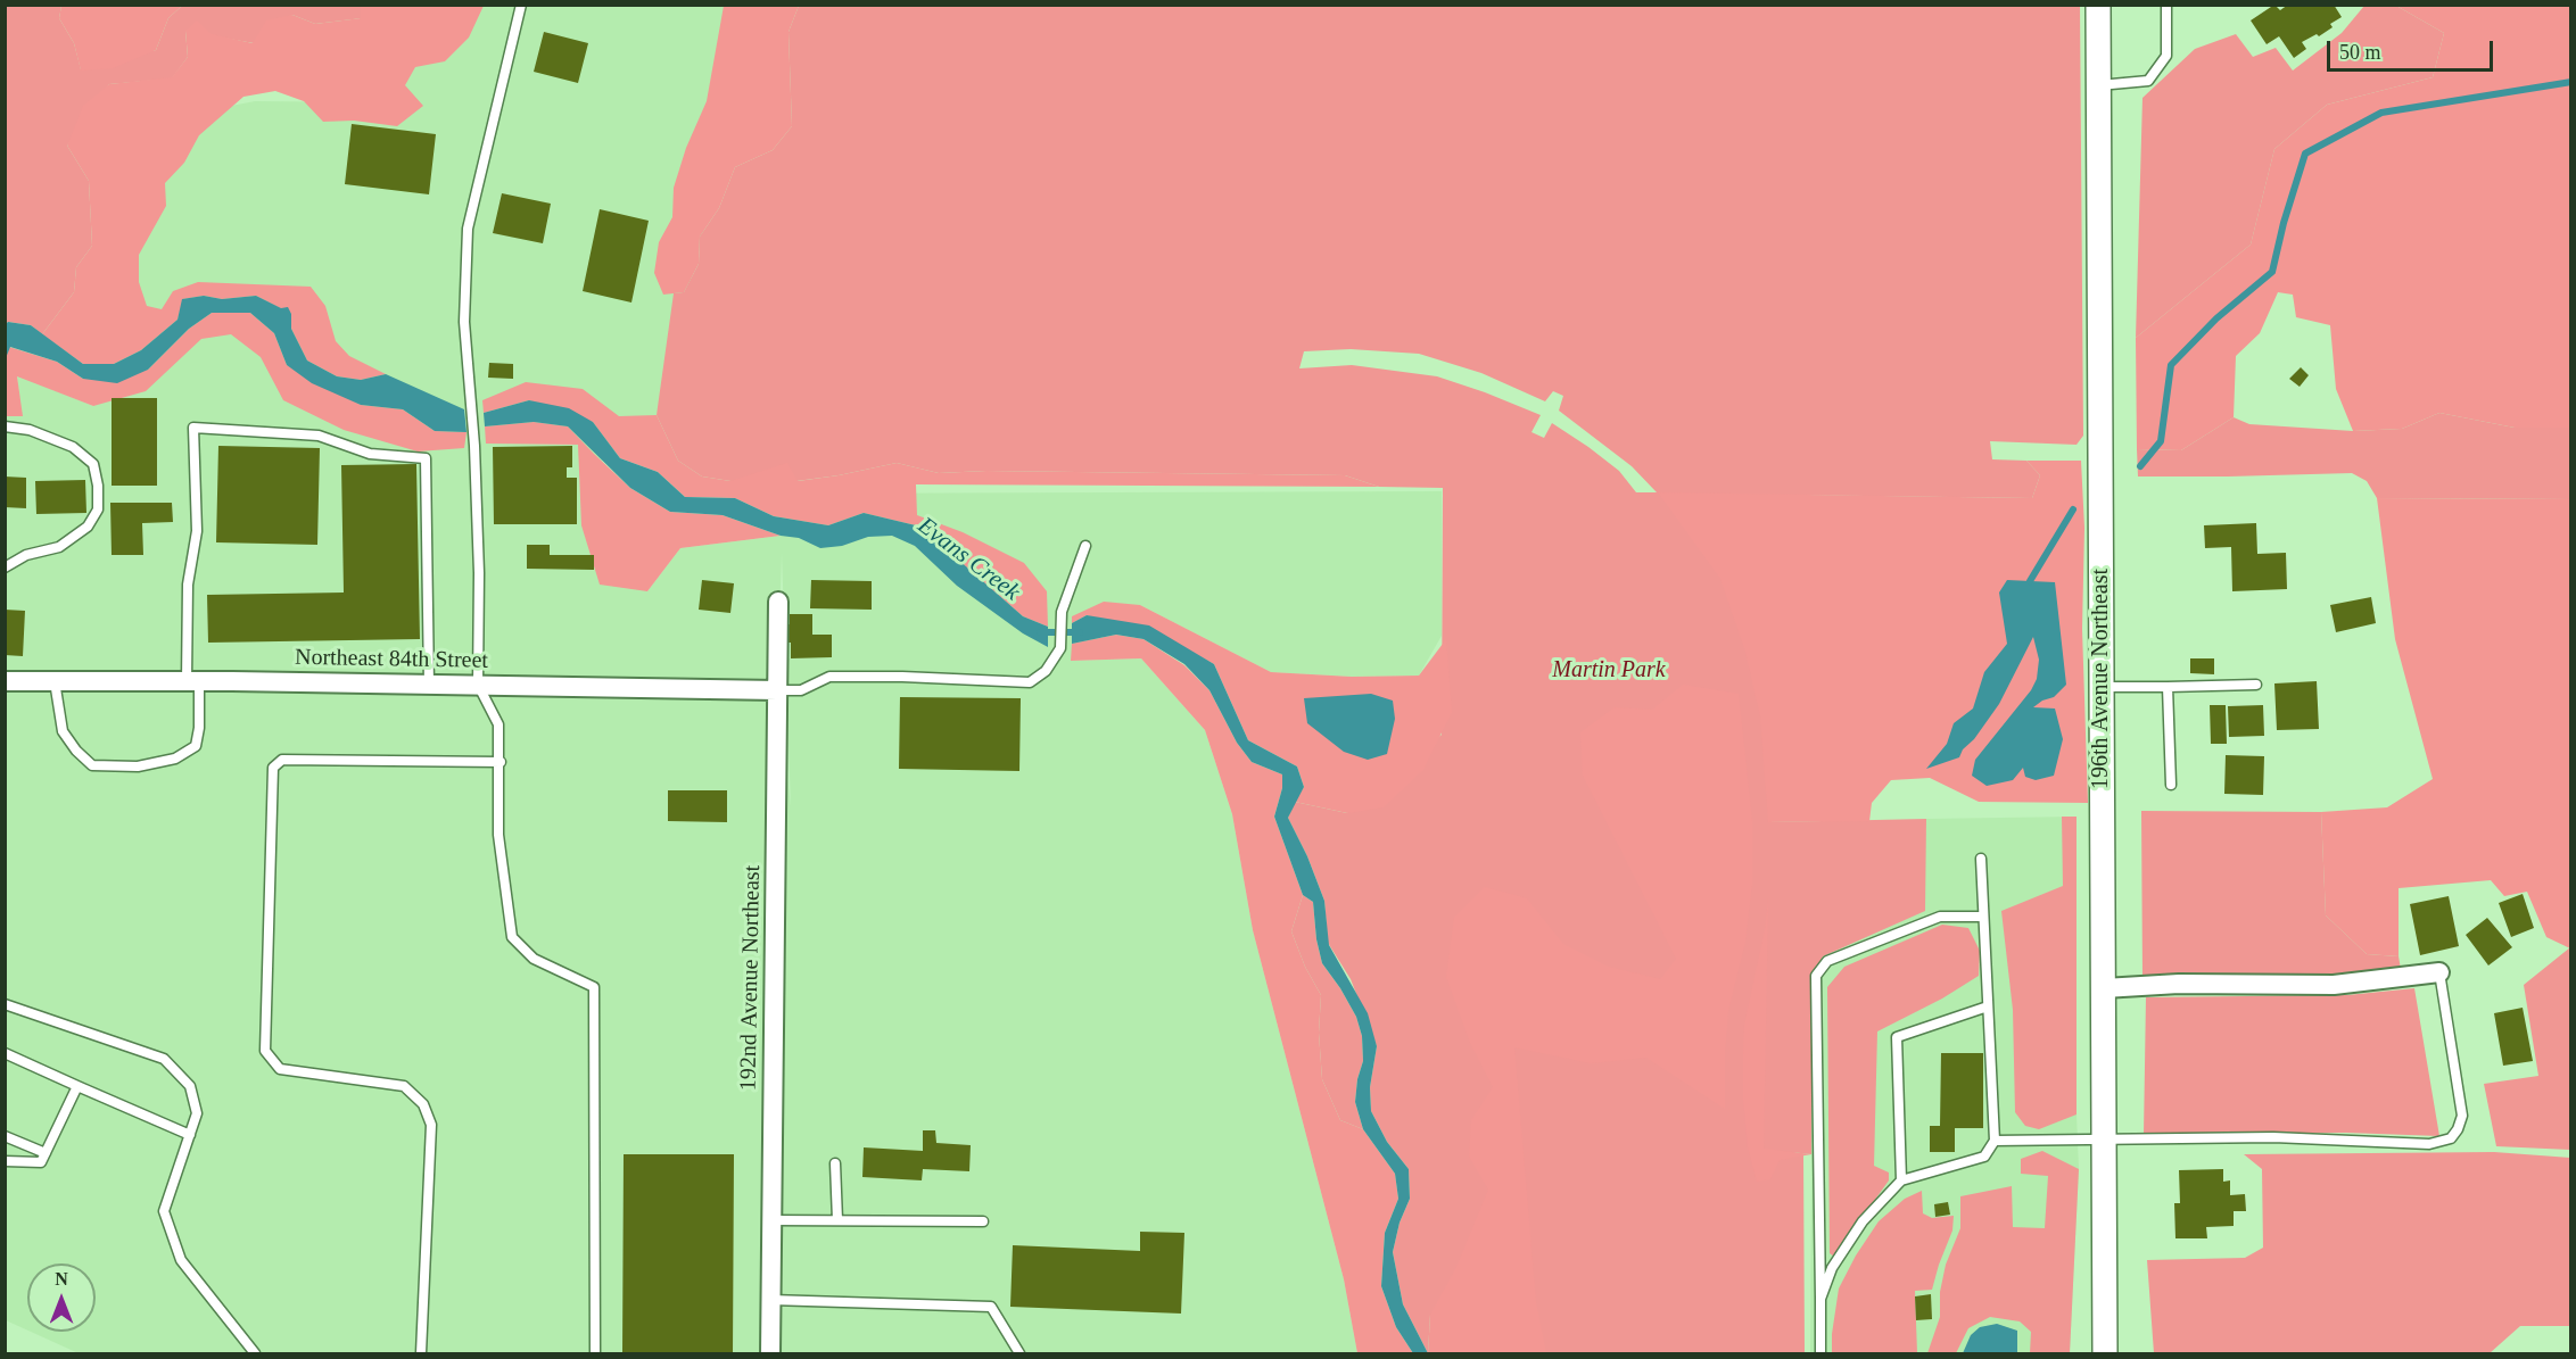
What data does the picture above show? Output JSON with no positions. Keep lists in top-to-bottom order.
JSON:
{
  "streets": {
    "street": ["Northeast 84th Street", "196th Avenue Northeast", "192nd Avenue Northeast"]
  },
  "crossings": [
    ["Northeast 84th Street", "192nd Avenue Northeast"]
  ],
  "water": ["Evans Creek"],
  "parks": ["Martin Park"],
  "scale_bar": "50 m",
  "north": "top"
}
